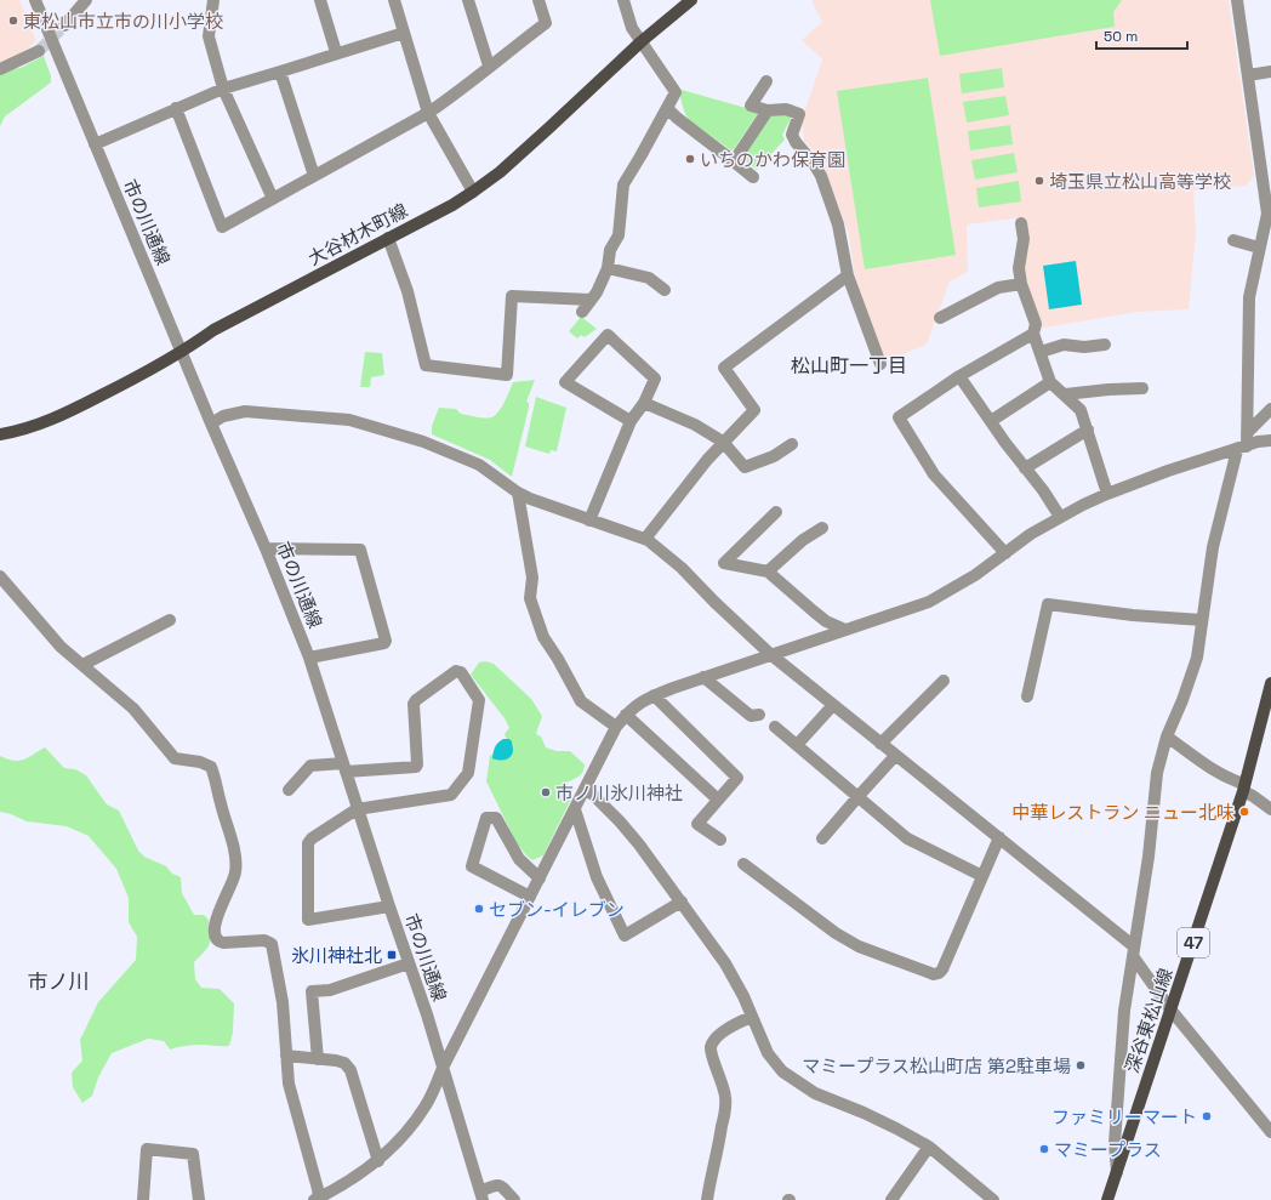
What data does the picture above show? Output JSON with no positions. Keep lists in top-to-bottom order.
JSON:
{
  "streets": {
    "main road": ["大谷材木町線", "47", "深谷東松山線"],
    "street": ["市の川通線"]
  },
  "crossings": [
    ["市の川通線", "大谷材木町線"]
  ],
  "districts": ["松山町一丁目", "市ノ川"],
  "places": {
    "other": [
      "東松山市立市の川小学校",
      "いちのかわ保育園",
      "埼玉県立松山高等学校",
      "市ノ川氷川神社",
      "中華レストラン ニュー北味",
      "セブン-イレブン",
      "マミープラス松山町店 第2駐車場",
      "ファミリーマート",
      "マミープラス"
    ],
    "transit": ["氷川神社北"]
  },
  "scale_bar": "50 m"
}
